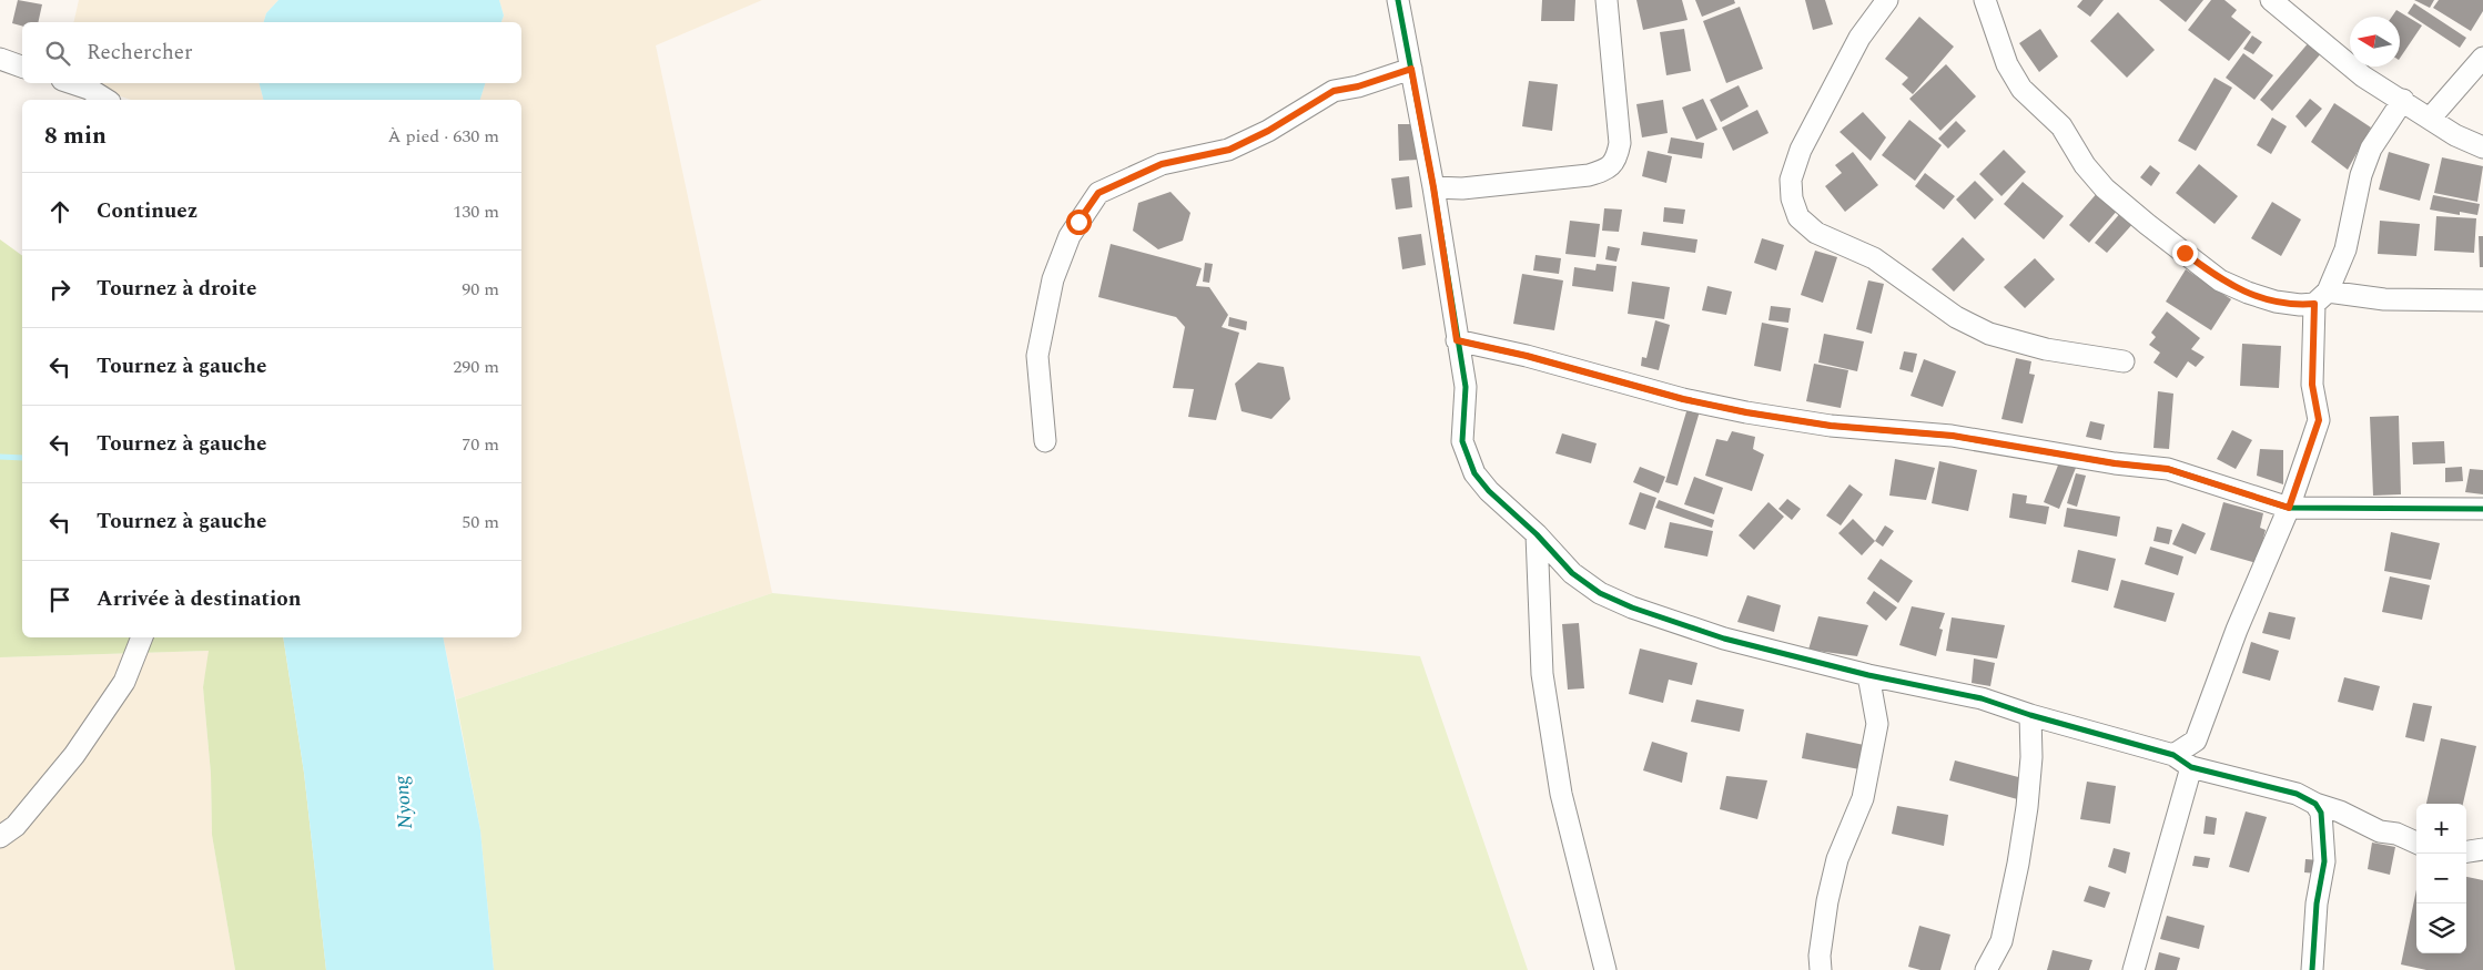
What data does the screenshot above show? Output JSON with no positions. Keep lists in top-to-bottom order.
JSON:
{
  "water": ["Nyong"],
  "north": "left",
  "page": {
    "search": "Rechercher",
    "heading": ["8 min", "À pied · 630 m"],
    "list": [
      ["Continuez", "130 m"],
      ["Tournez à droite", "90 m"],
      ["Tournez à gauche", "290 m"],
      ["Tournez à gauche", "70 m"],
      ["Tournez à gauche", "50 m"],
      "Arrivée à destination"
    ],
    "map_buttons": ["+", "−"]
  }
}
